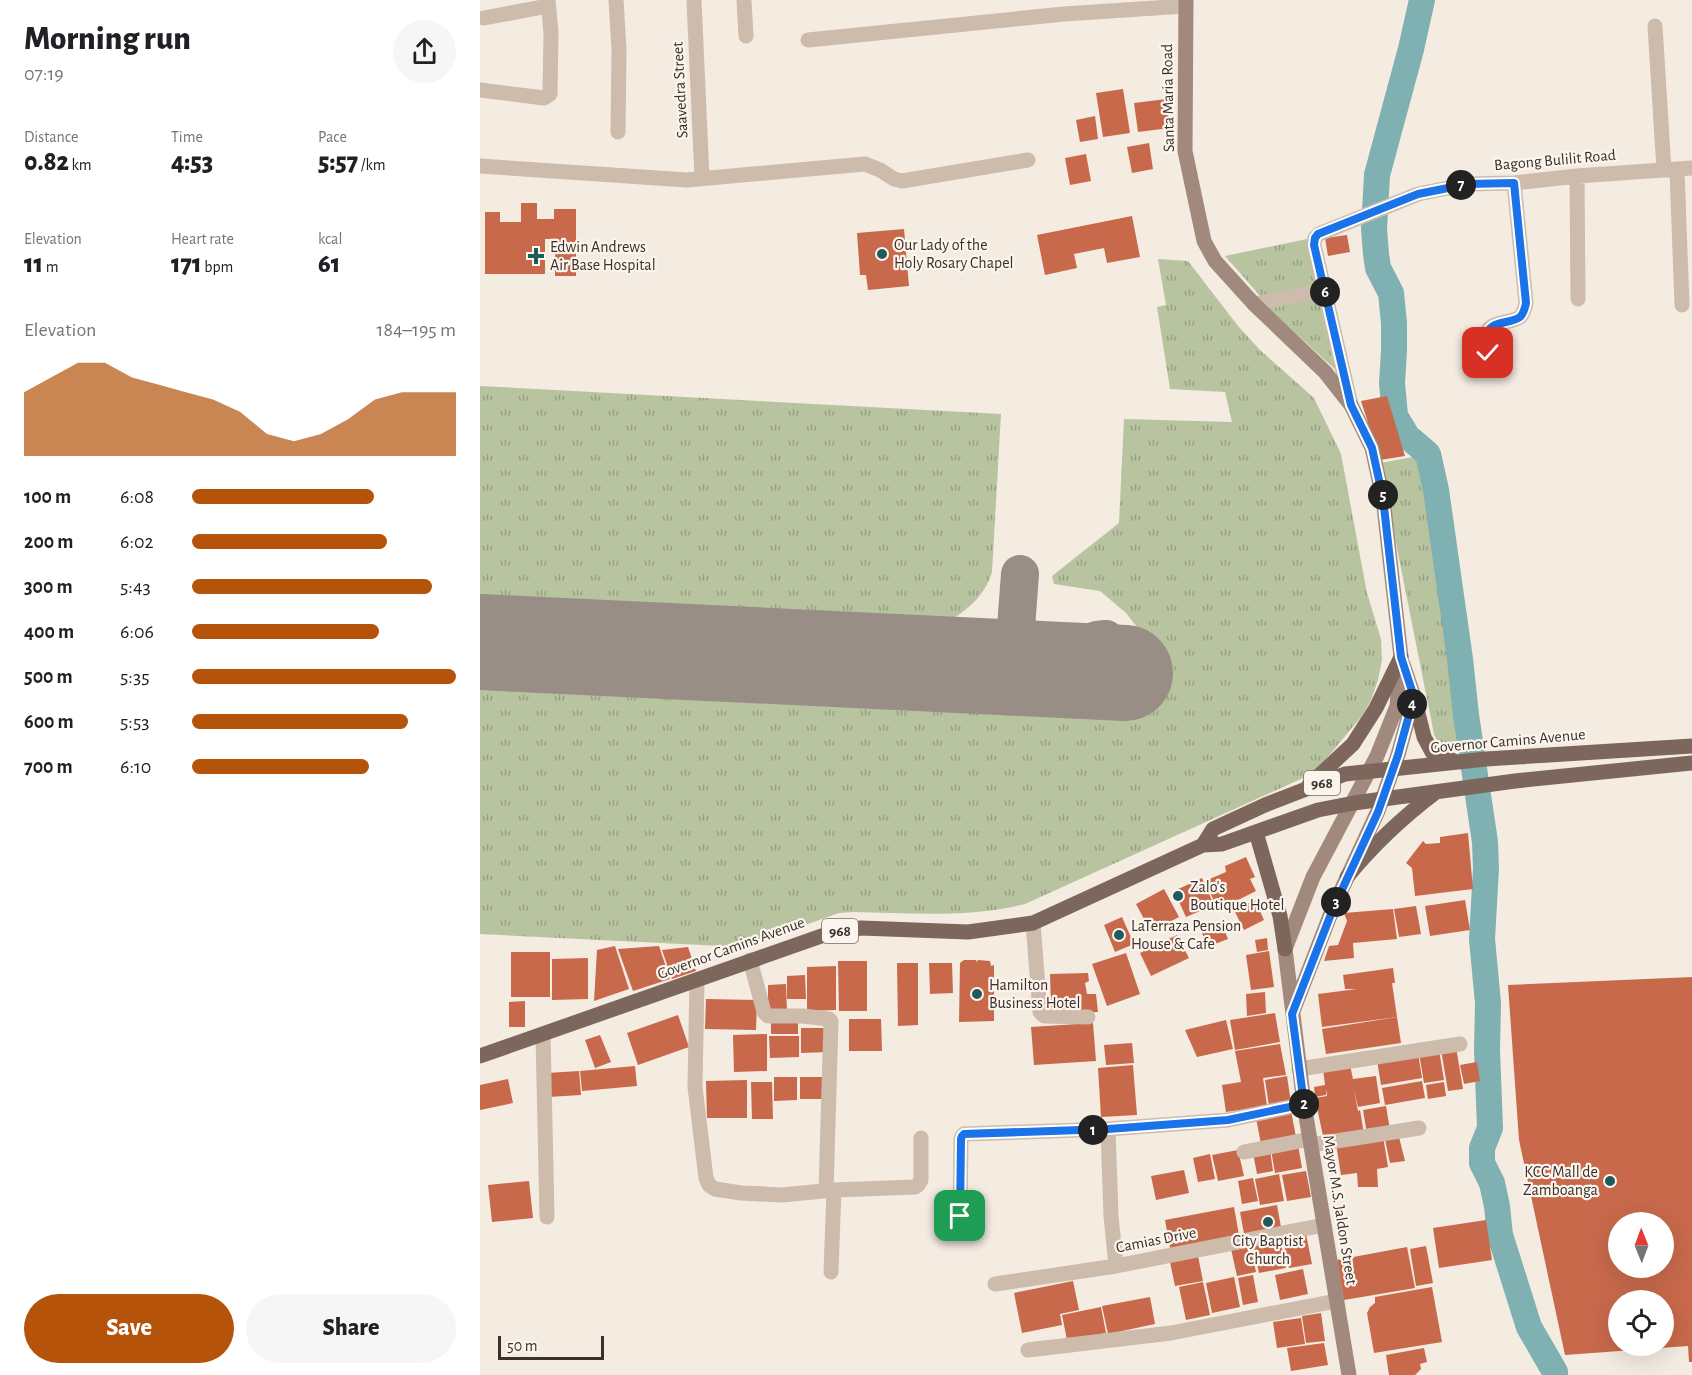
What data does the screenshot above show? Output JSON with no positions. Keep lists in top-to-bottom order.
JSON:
{
  "streets": {
    "main road": [
      "Santa Maria Road",
      "Governor Camins Avenue",
      "968",
      "Mayor M.S. Jaldon Street"
    ],
    "street": ["Saavedra Street", "Bagong Bulilit Road", "Camias Drive"]
  },
  "crossings": [
    ["Santa Maria Road", "Mayor M.S. Jaldon Street"],
    ["Bagong Bulilit Road", "Mayor M.S. Jaldon Street"],
    ["Governor Camins Avenue", "Mayor M.S. Jaldon Street"],
    ["Mayor M.S. Jaldon Street", "Camias Drive"]
  ],
  "places": {
    "other": [
      "Our Lady of the Holy Rosary Chapel",
      "Zalo's Boutique Hotel",
      "LaTerraza Pension House & Cafe",
      "Hamilton Business Hotel",
      "KCC Mall de Zamboanga",
      "City Baptist Church"
    ],
    "health": ["Edwin Andrews Air Base Hospital"]
  },
  "scale_bar": "50 m",
  "north": "top",
  "page": {
    "heading": ["Morning run", "07:19"],
    "stats": [
      ["Distance", "0.82 km"],
      ["Time", "4:53"],
      ["Pace", "5:57 /km"],
      ["Elevation", "11 m"],
      ["Heart rate", "171 bpm"],
      ["kcal", "61"]
    ],
    "pins": [
      "7",
      "6",
      "5",
      "4",
      "3",
      "2",
      "1"
    ],
    "chart": ["Elevation", "184–195 m"],
    "list": [
      {
        "name": "100 m",
        "note": "6:08"
      },
      {
        "name": "200 m",
        "note": "6:02"
      },
      {
        "name": "300 m",
        "note": "5:43"
      },
      {
        "name": "400 m",
        "note": "6:06"
      },
      {
        "name": "500 m",
        "note": "5:35"
      },
      {
        "name": "600 m",
        "note": "5:53"
      },
      {
        "name": "700 m",
        "note": "6:10"
      }
    ],
    "buttons": ["Save", "Share"],
    "scale": "50 m"
  }
}
